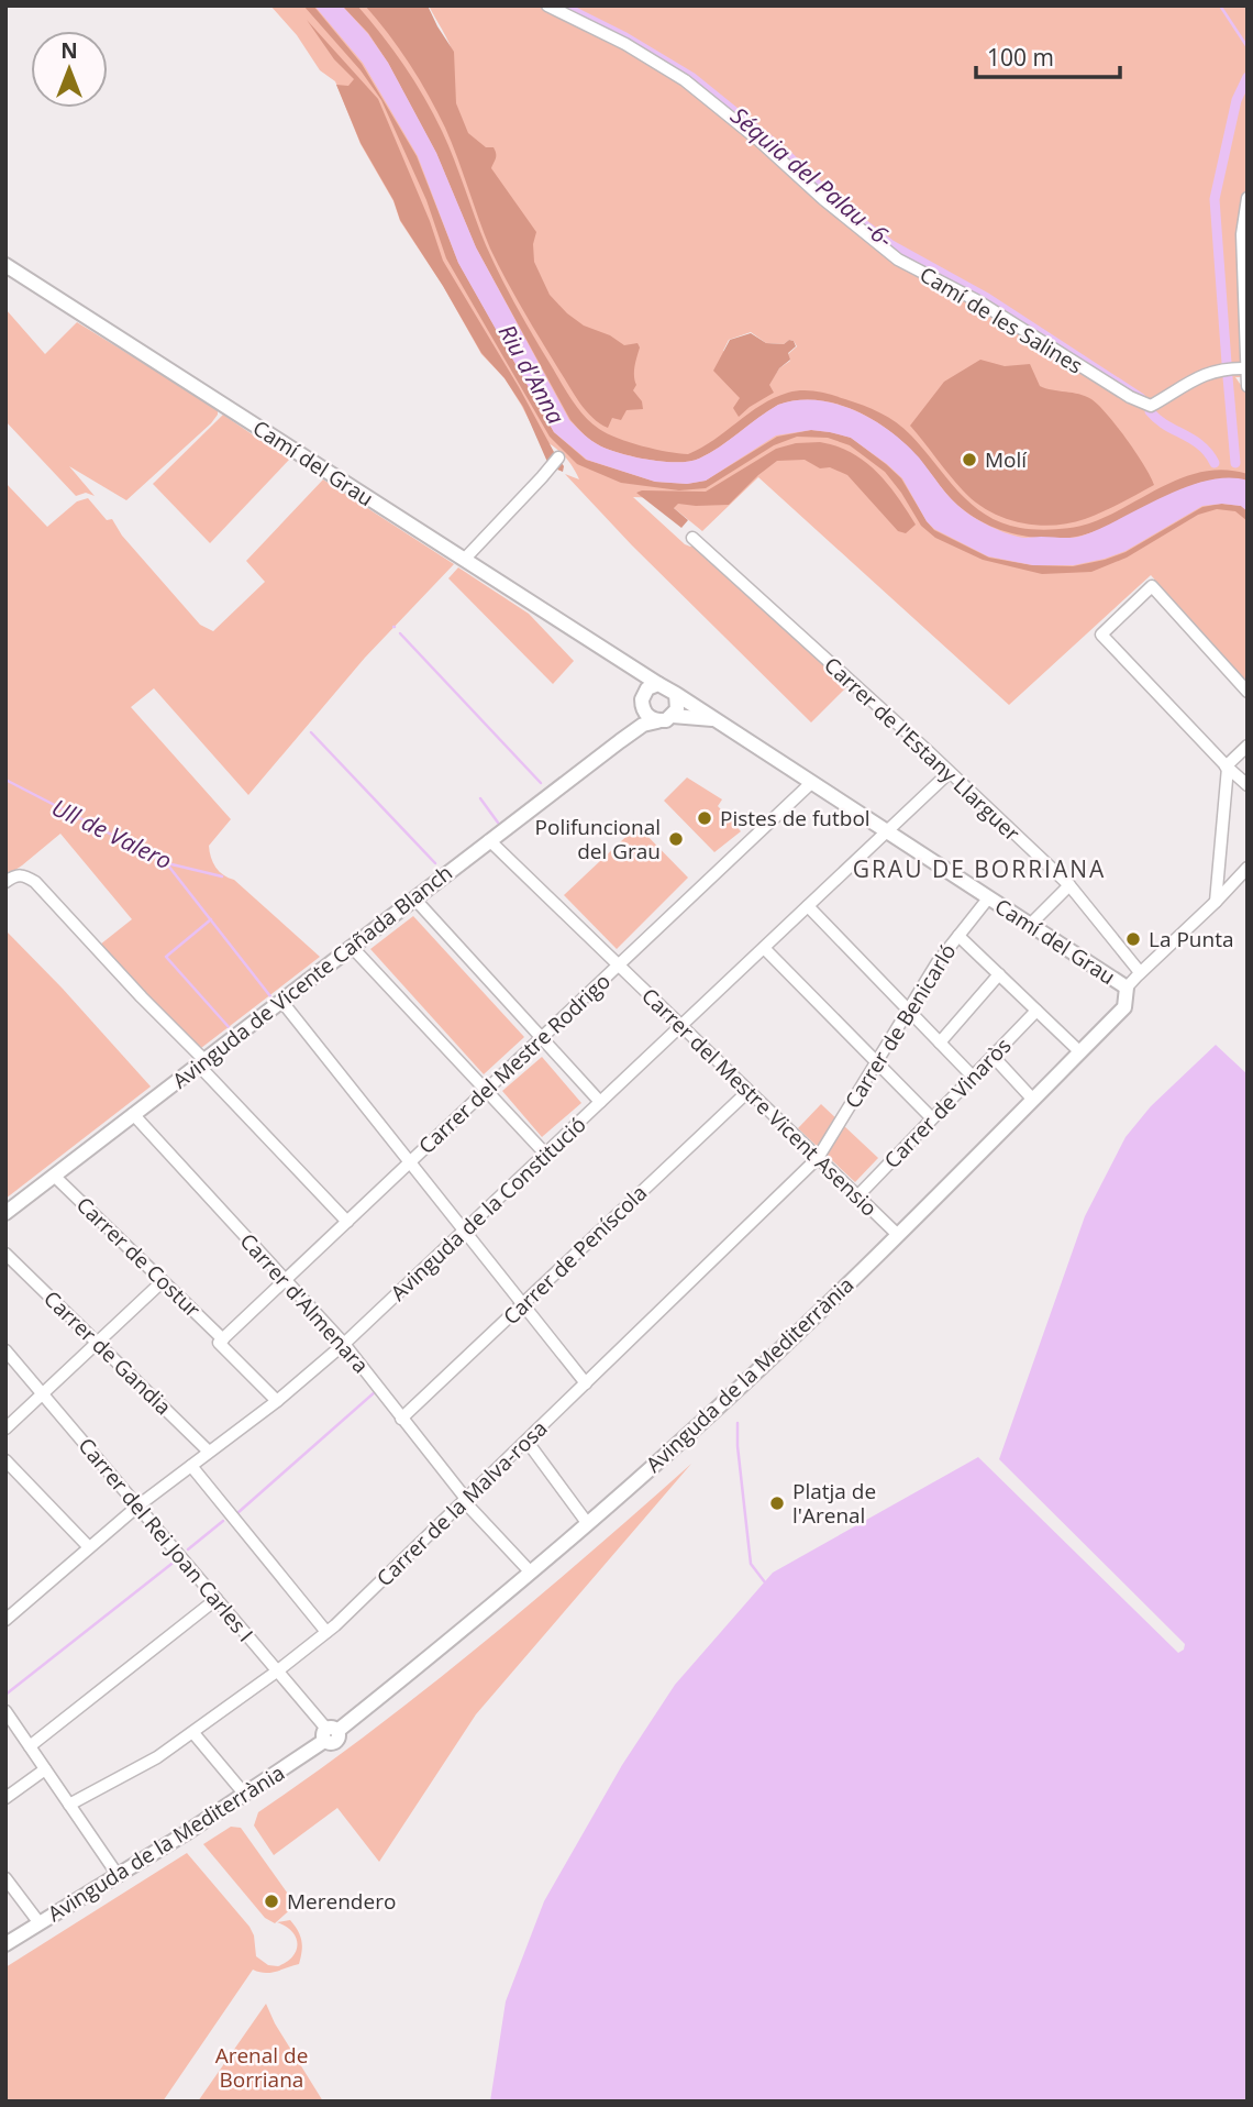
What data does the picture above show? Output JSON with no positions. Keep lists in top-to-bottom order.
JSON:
{
  "streets": {
    "street": [
      "Camí de les Salines",
      "Camí del Grau",
      "Carrer de l'Estany Llarguer",
      "Avinguda de Vicente Cañada Blanch",
      "Carrer de Benicarló",
      "Carrer del Mestre Rodrigo",
      "Carrer del Mestre Vicent Asensio",
      "Carrer de Vinaròs",
      "Avinguda de la Constitució",
      "Carrer de Peníscola",
      "Carrer de Costur",
      "Carrer d'Almenara",
      "Carrer de Gandia",
      "Avinguda de la Mediterrània",
      "Carrer de la Malva-rosa",
      "Carrer del Rei Joan Carles I"
    ]
  },
  "crossings": [
    ["Camí del Grau", "Avinguda de Vicente Cañada Blanch"],
    ["Camí del Grau", "Carrer de Benicarló"],
    ["Camí del Grau", "Carrer del Mestre Rodrigo"],
    ["Camí del Grau", "Avinguda de la Constitució"],
    ["Camí del Grau", "Avinguda de la Mediterrània"],
    ["Carrer de l'Estany Llarguer", "Avinguda de la Constitució"],
    ["Avinguda de Vicente Cañada Blanch", "Carrer del Mestre Vicent Asensio"],
    ["Avinguda de Vicente Cañada Blanch", "Carrer de Costur"],
    ["Avinguda de Vicente Cañada Blanch", "Carrer d'Almenara"],
    ["Carrer de Benicarló", "Carrer del Mestre Vicent Asensio"],
    ["Carrer de Benicarló", "Carrer de la Malva-rosa"],
    ["Carrer del Mestre Rodrigo", "Carrer del Mestre Vicent Asensio"],
    ["Carrer del Mestre Rodrigo", "Carrer de Costur"],
    ["Carrer del Mestre Rodrigo", "Carrer d'Almenara"],
    ["Carrer del Mestre Vicent Asensio", "Carrer de Vinaròs"],
    ["Carrer del Mestre Vicent Asensio", "Avinguda de la Constitució"],
    ["Carrer del Mestre Vicent Asensio", "Carrer de Peníscola"],
    ["Carrer del Mestre Vicent Asensio", "Avinguda de la Mediterrània"],
    ["Carrer del Mestre Vicent Asensio", "Carrer de la Malva-rosa"],
    ["Avinguda de la Constitució", "Carrer de Costur"],
    ["Avinguda de la Constitució", "Carrer d'Almenara"],
    ["Avinguda de la Constitució", "Carrer de Gandia"],
    ["Avinguda de la Constitució", "Carrer del Rei Joan Carles I"],
    ["Carrer de Peníscola", "Carrer d'Almenara"],
    ["Carrer d'Almenara", "Avinguda de la Mediterrània"],
    ["Carrer d'Almenara", "Carrer de la Malva-rosa"],
    ["Avinguda de la Mediterrània", "Carrer del Rei Joan Carles I"],
    ["Carrer de la Malva-rosa", "Carrer del Rei Joan Carles I"]
  ],
  "districts": ["GRAU DE BORRIANA"],
  "water": ["Séquia del Palau -6-", "Riu d'Anna", "Ull de Valero"],
  "parks": ["Arenal de Borriana"],
  "places": [
    "Molí",
    "Pistes de futbol",
    "Polifuncional del Grau",
    "La Punta",
    "Platja de l'Arenal",
    "Merendero"
  ],
  "scale_bar": "100 m",
  "north": "top"
}
